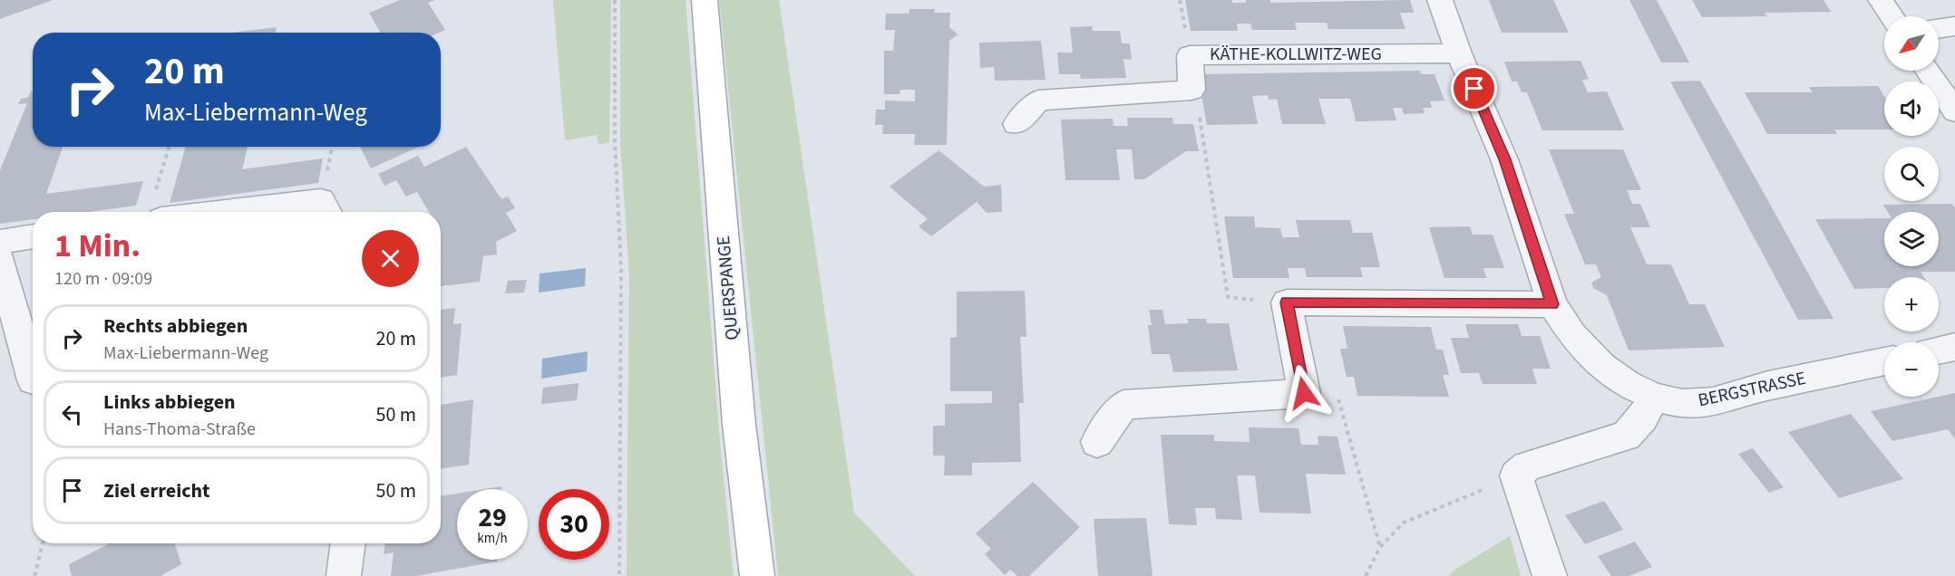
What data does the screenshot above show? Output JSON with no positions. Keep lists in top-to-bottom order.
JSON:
{
  "streets": {
    "main road": ["QUERSPANGE"],
    "street": ["KÄTHE-KOLLWITZ-WEG", "BERGSTRASSE"]
  },
  "crossings": [
    ["KÄTHE-KOLLWITZ-WEG", "BERGSTRASSE"]
  ],
  "north": "bottom left",
  "page": {
    "map_buttons": ["+", "−"],
    "turn": ["20 m", "Max-Liebermann-Weg"],
    "heading": ["1 Min.", "120 m · 09:09"],
    "list": [
      {
        "name": "Rechts abbiegen",
        "note": "Max-Liebermann-Weg",
        "value": "20 m"
      },
      {
        "name": "Links abbiegen",
        "note": "Hans-Thoma-Straße",
        "value": "50 m"
      },
      {
        "name": "Ziel erreicht",
        "value": "50 m"
      }
    ],
    "speed": "29 km/h",
    "limit": "30"
  }
}
